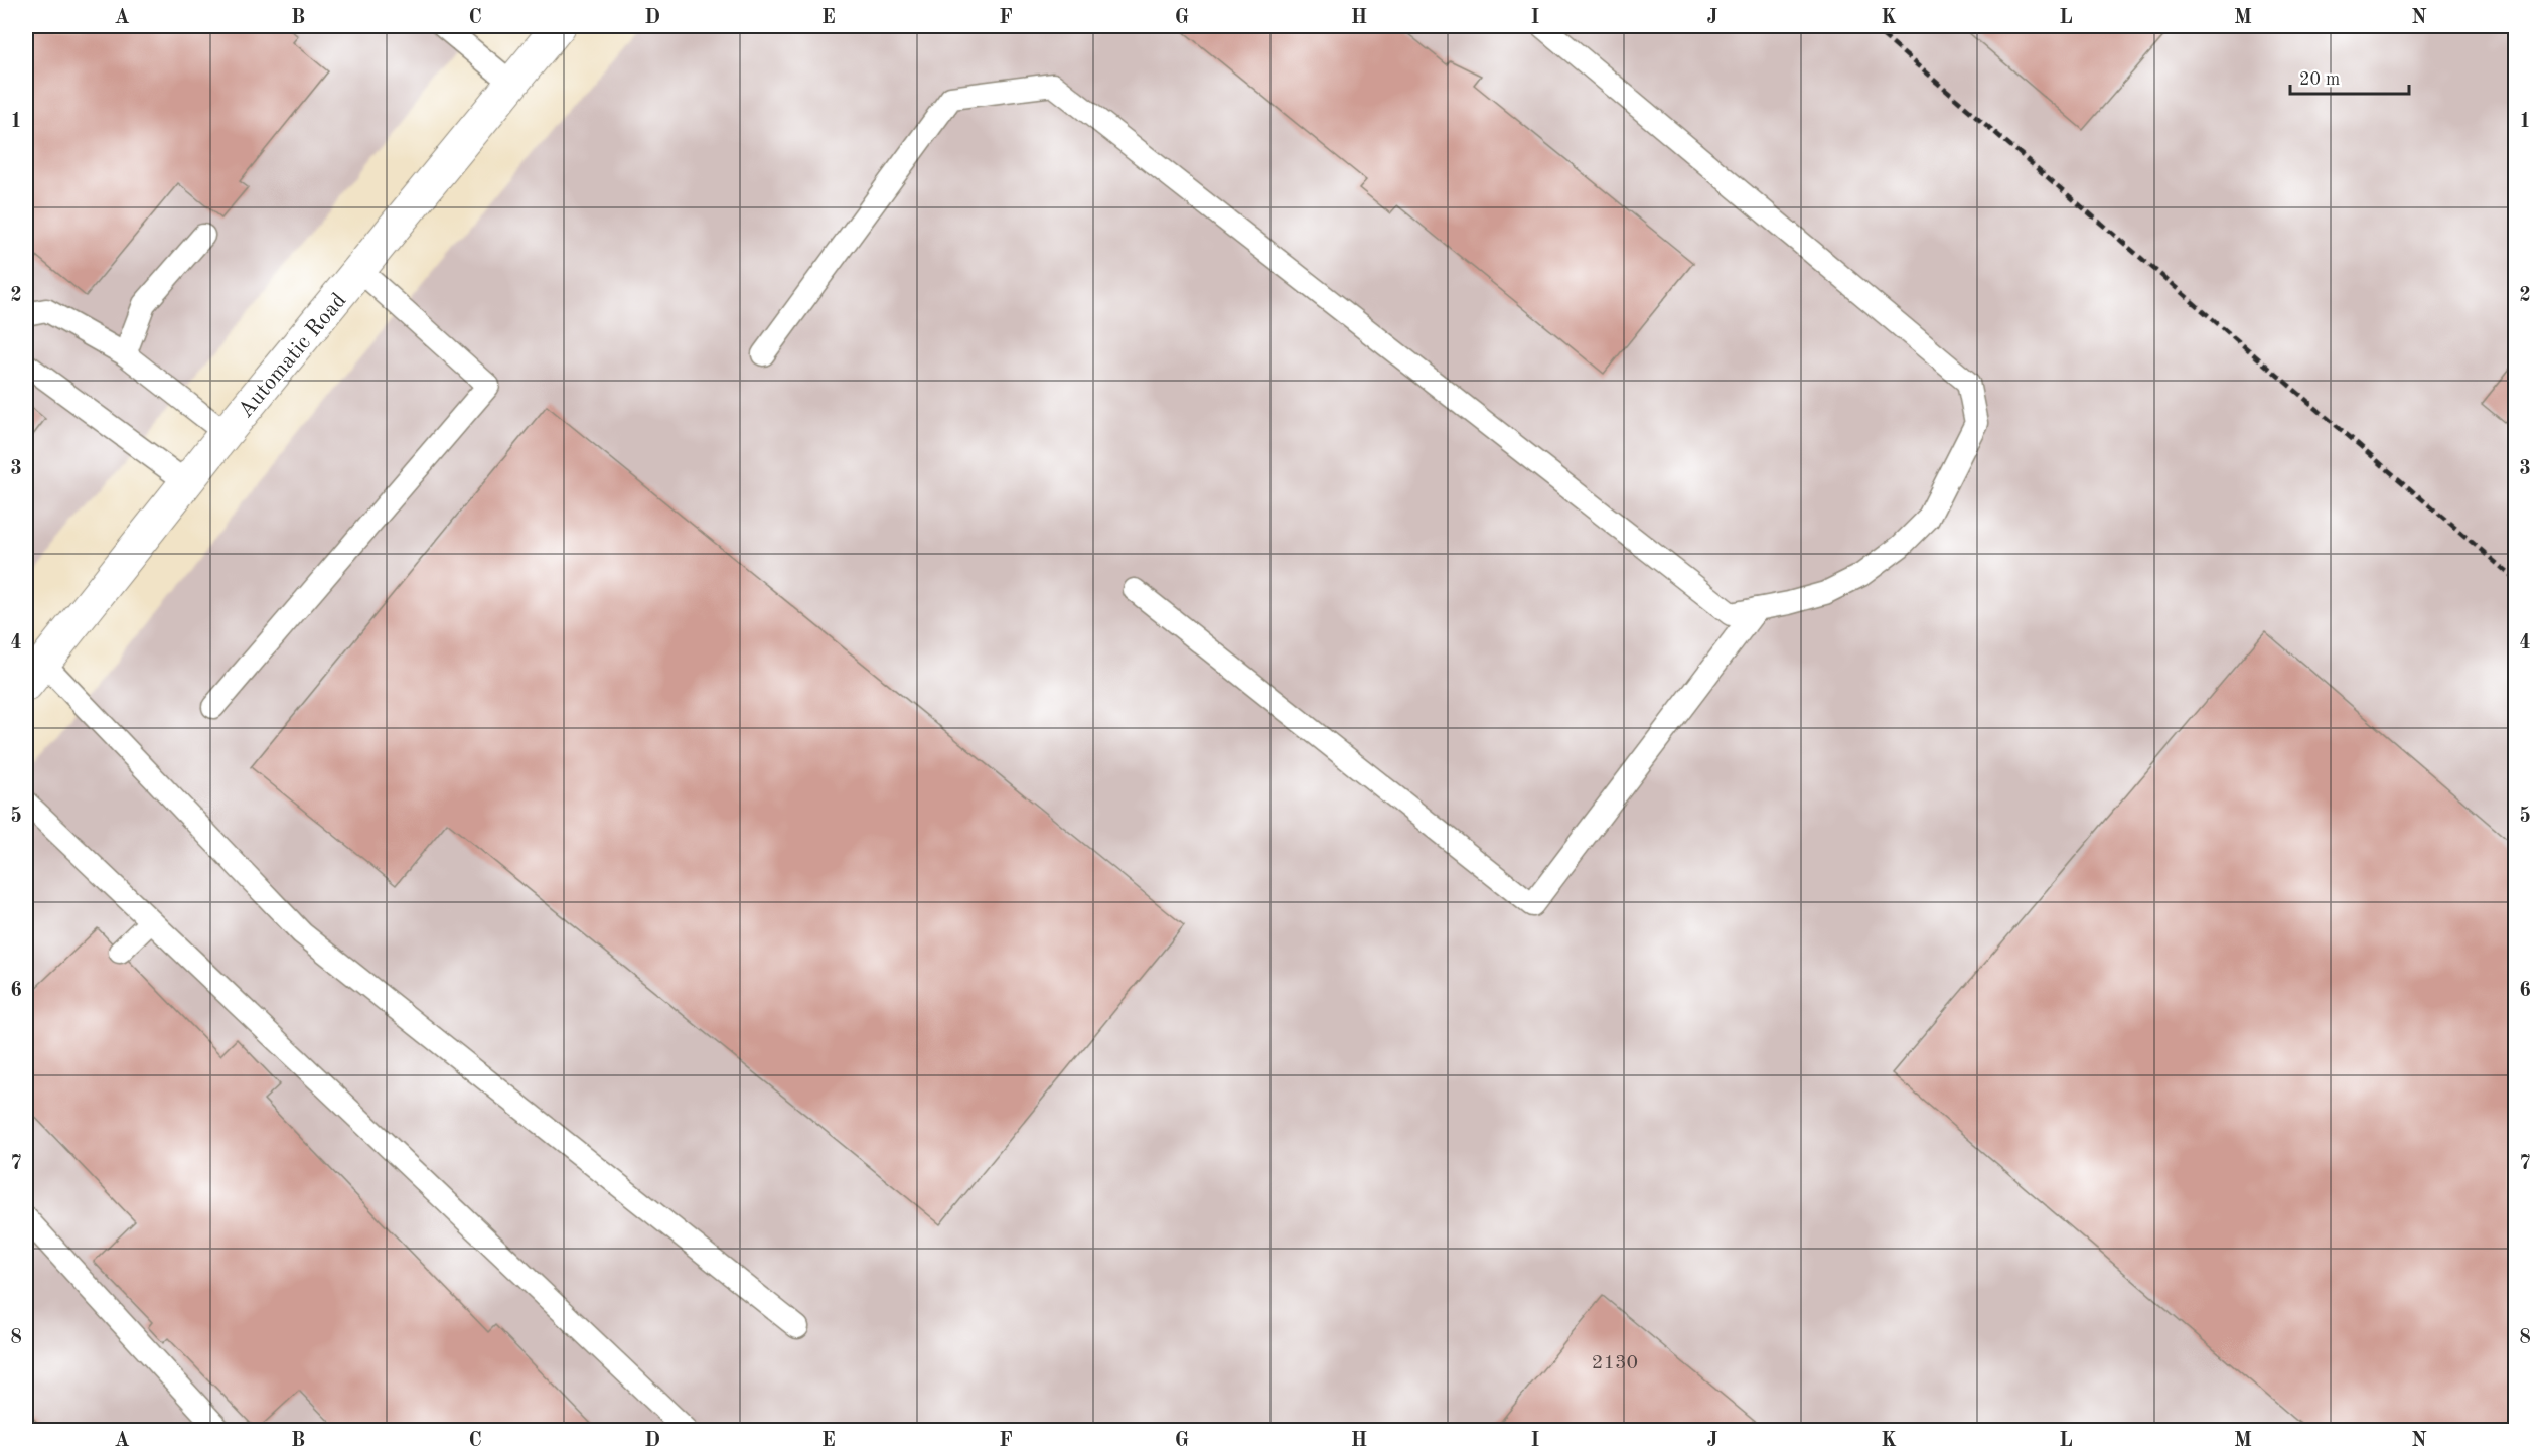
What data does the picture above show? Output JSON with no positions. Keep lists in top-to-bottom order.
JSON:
{
  "streets": {
    "street": ["Automatic Road"]
  },
  "house_numbers": ["2130"],
  "scale_bar": "20 m",
  "grid": {
    "columns": [
      "A",
      "B",
      "C",
      "D",
      "E",
      "F",
      "G",
      "H",
      "I",
      "J",
      "K",
      "L",
      "M",
      "N"
    ],
    "rows": [
      "1",
      "2",
      "3",
      "4",
      "5",
      "6",
      "7",
      "8"
    ]
  }
}
